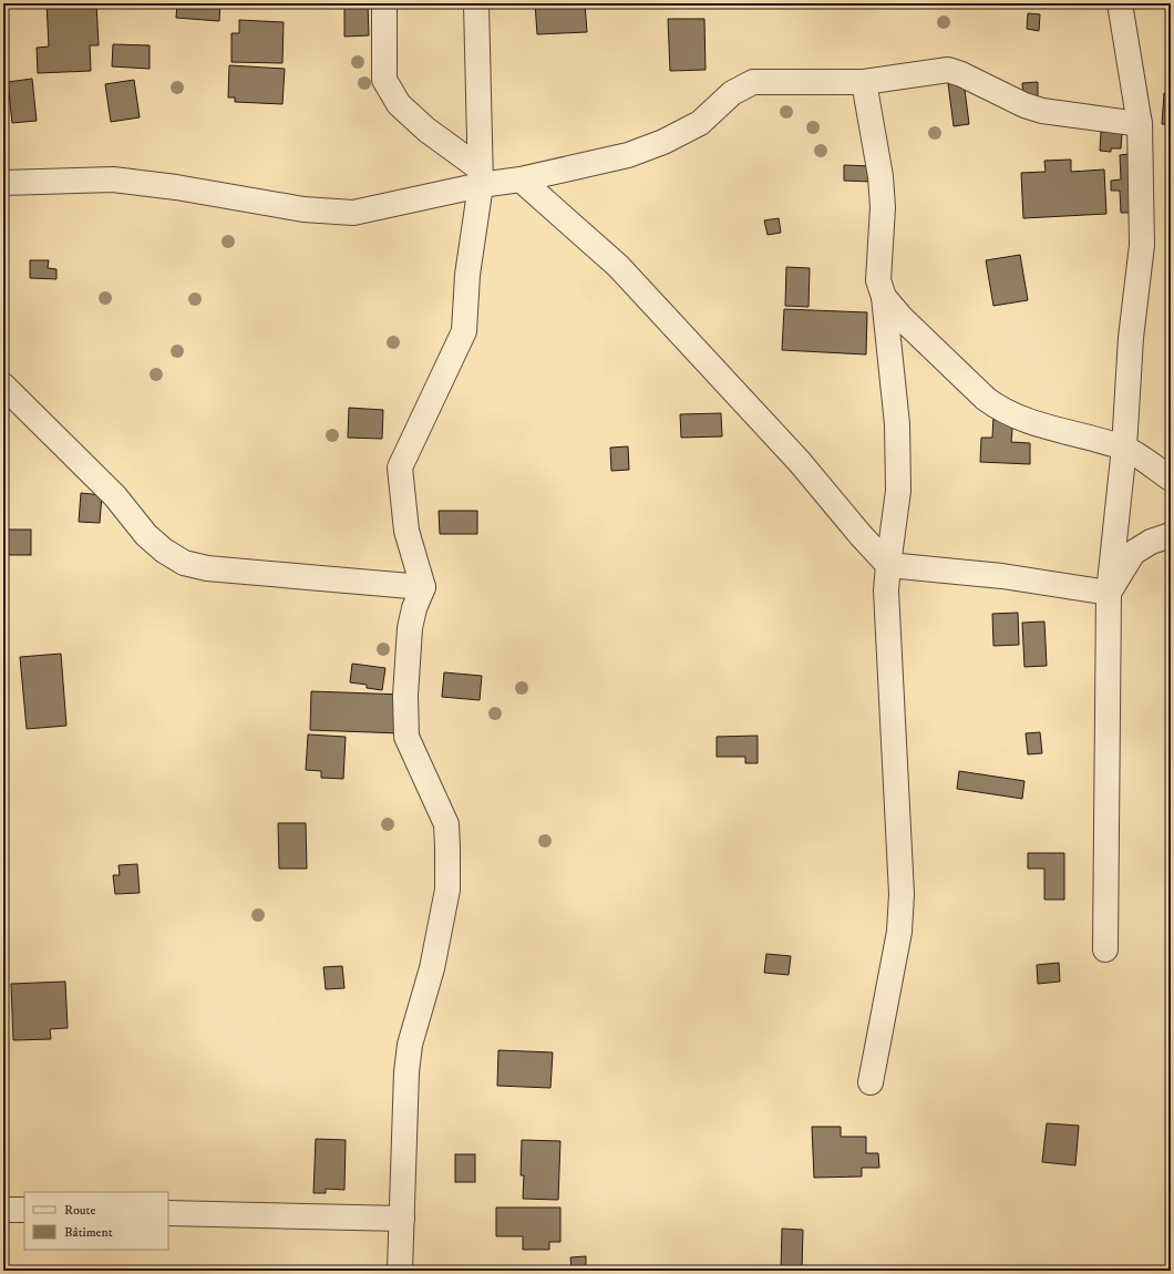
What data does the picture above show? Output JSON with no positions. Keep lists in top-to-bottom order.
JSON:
{
  "legend": ["Route", "Bâtiment"]
}
